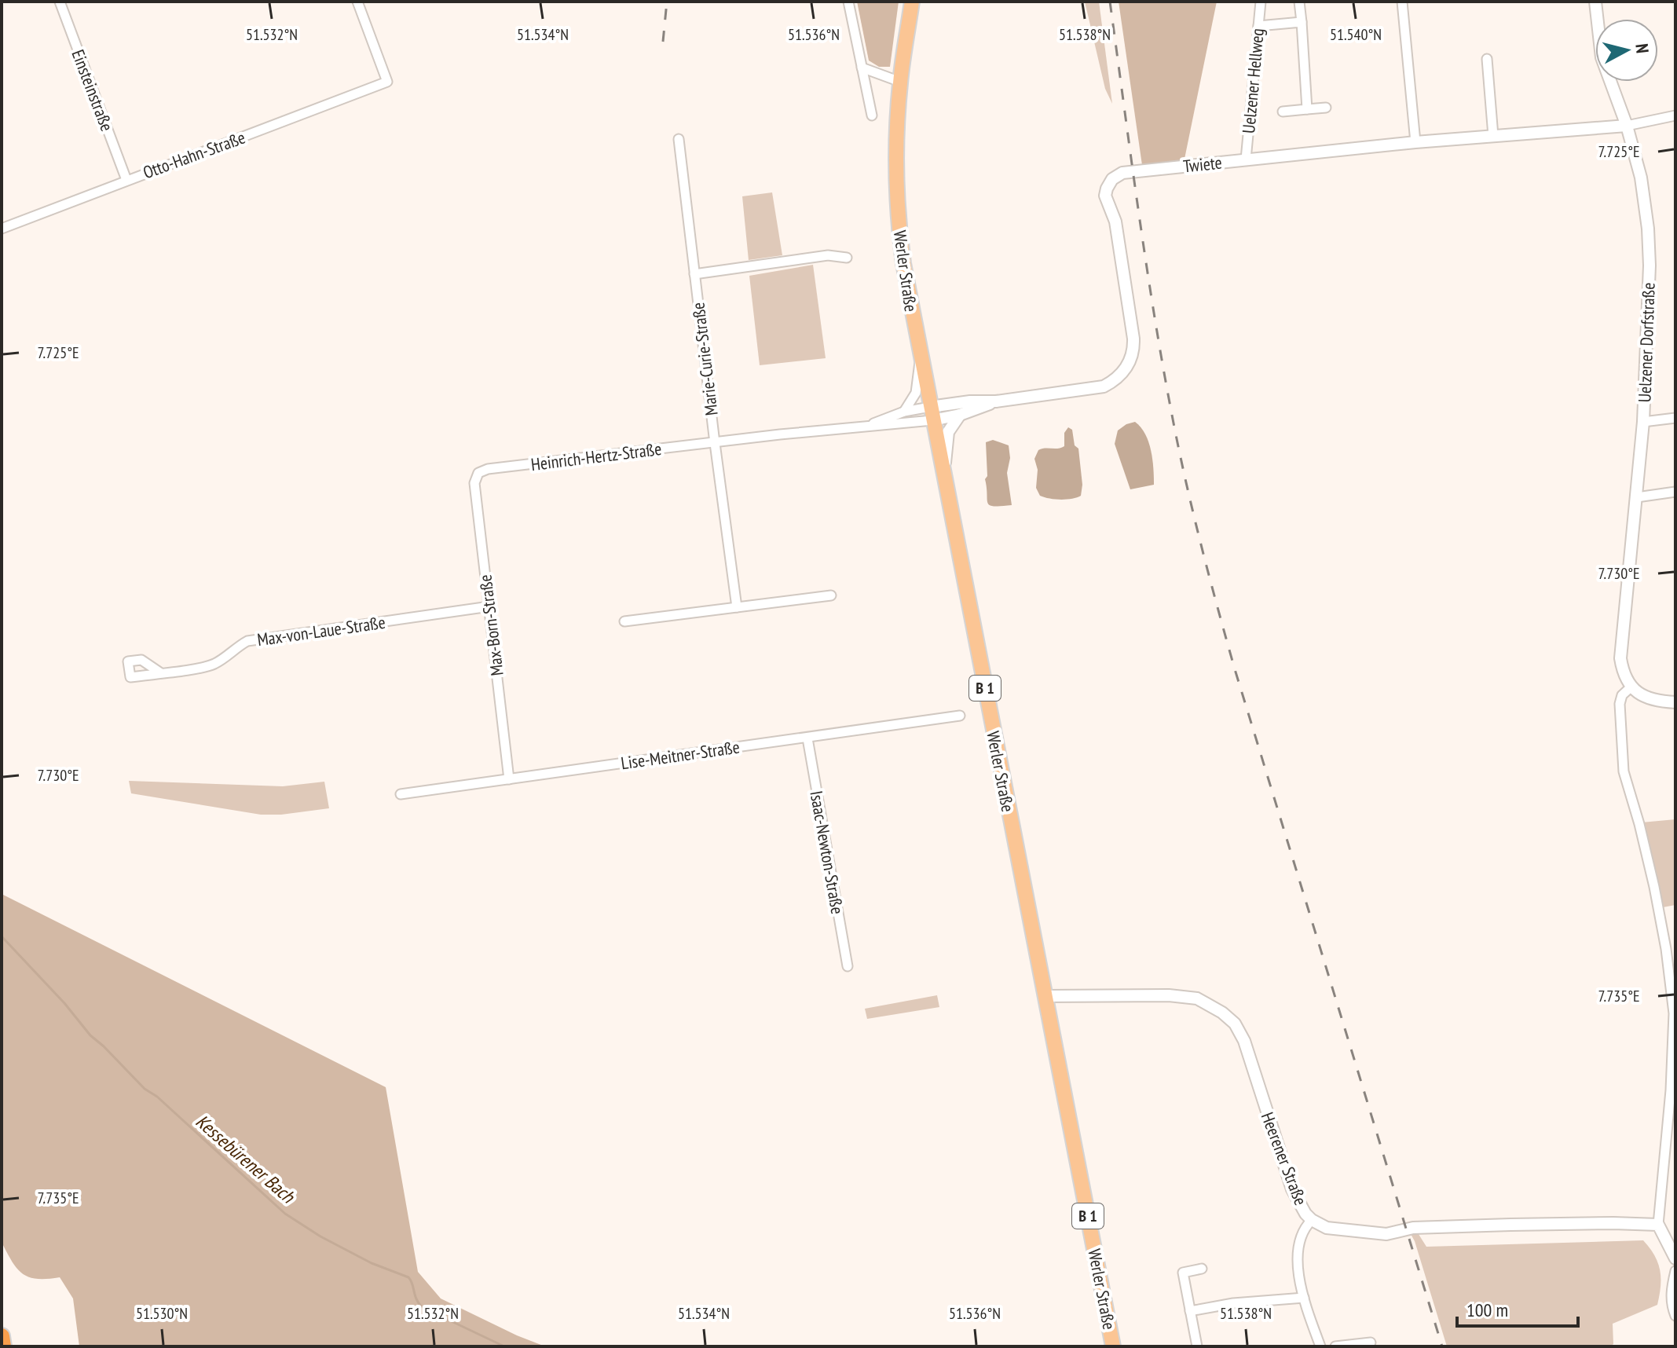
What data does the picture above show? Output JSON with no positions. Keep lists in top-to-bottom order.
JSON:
{
  "streets": {
    "main road": ["Werler Straße", "B 1"],
    "street": [
      "Uelzener Hellweg",
      "Einsteinstraße",
      "Otto-Hahn-Straße",
      "Twiete",
      "Uelzener Dorfstraße",
      "Marie-Curie-Straße",
      "Heinrich-Hertz-Straße",
      "Max-Born-Straße",
      "Max-von-Laue-Straße",
      "Lise-Meitner-Straße",
      "Isaac-Newton-Straße",
      "Heerener Straße"
    ]
  },
  "crossings": [
    ["Uelzener Hellweg", "Twiete"],
    ["Einsteinstraße", "Otto-Hahn-Straße"],
    ["Twiete", "Werler Straße"],
    ["Twiete", "Uelzener Dorfstraße"],
    ["Twiete", "Heinrich-Hertz-Straße"],
    ["Werler Straße", "Heinrich-Hertz-Straße"],
    ["Werler Straße", "Heerener Straße"],
    ["Marie-Curie-Straße", "Heinrich-Hertz-Straße"],
    ["Heinrich-Hertz-Straße", "Max-Born-Straße"],
    ["Max-Born-Straße", "Max-von-Laue-Straße"],
    ["Max-Born-Straße", "Lise-Meitner-Straße"],
    ["Lise-Meitner-Straße", "Isaac-Newton-Straße"]
  ],
  "water": ["Kessebürener Bach"],
  "scale_bar": "100 m",
  "north": "right",
  "coordinates": [
    "51.532°N",
    "51.534°N",
    "51.536°N",
    "51.538°N",
    "51.540°N",
    "7.725°E",
    "7.730°E",
    "7.735°E",
    "51.530°N"
  ]
}
